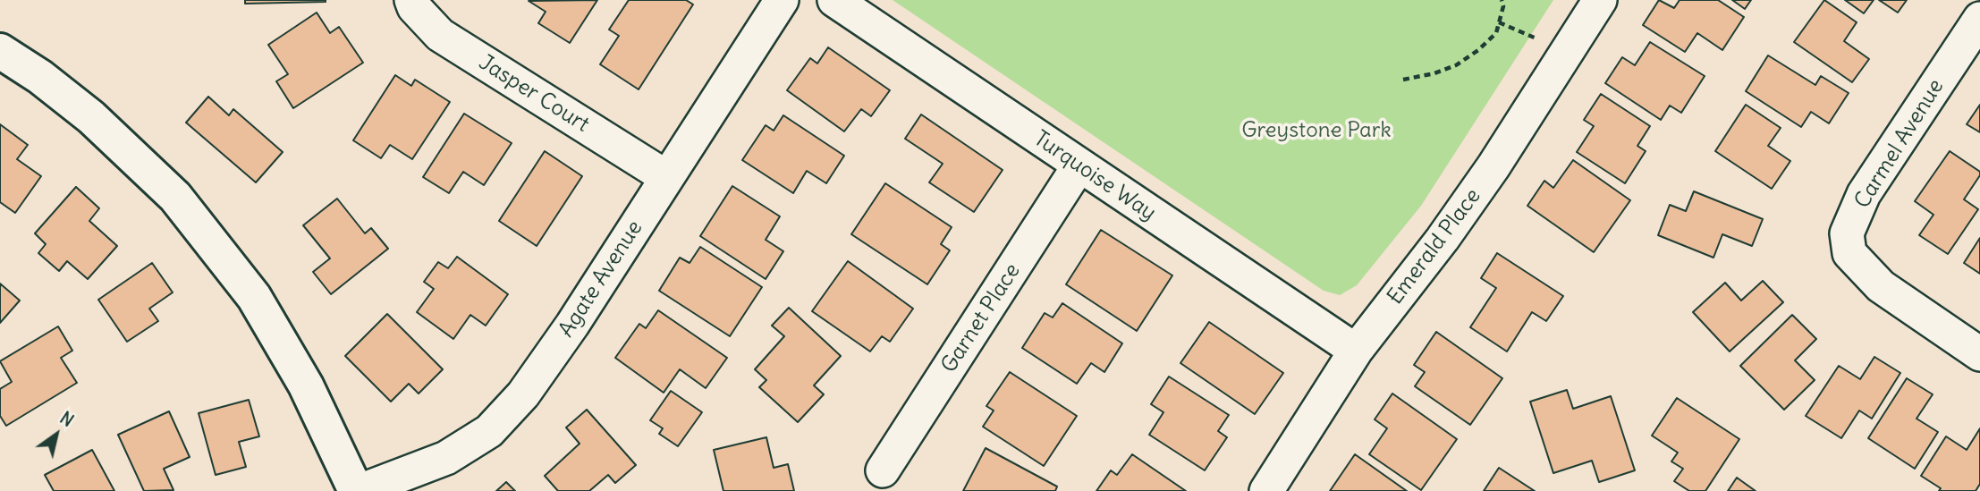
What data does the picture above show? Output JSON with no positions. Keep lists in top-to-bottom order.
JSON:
{
  "streets": {
    "street": [
      "Jasper Court",
      "Carmel Avenue",
      "Turquoise Way",
      "Emerald Place",
      "Agate Avenue",
      "Garnet Place"
    ]
  },
  "crossings": [
    ["Jasper Court", "Agate Avenue"],
    ["Turquoise Way", "Emerald Place"],
    ["Turquoise Way", "Garnet Place"]
  ],
  "parks": ["Greystone Park"],
  "north": "top right"
}
